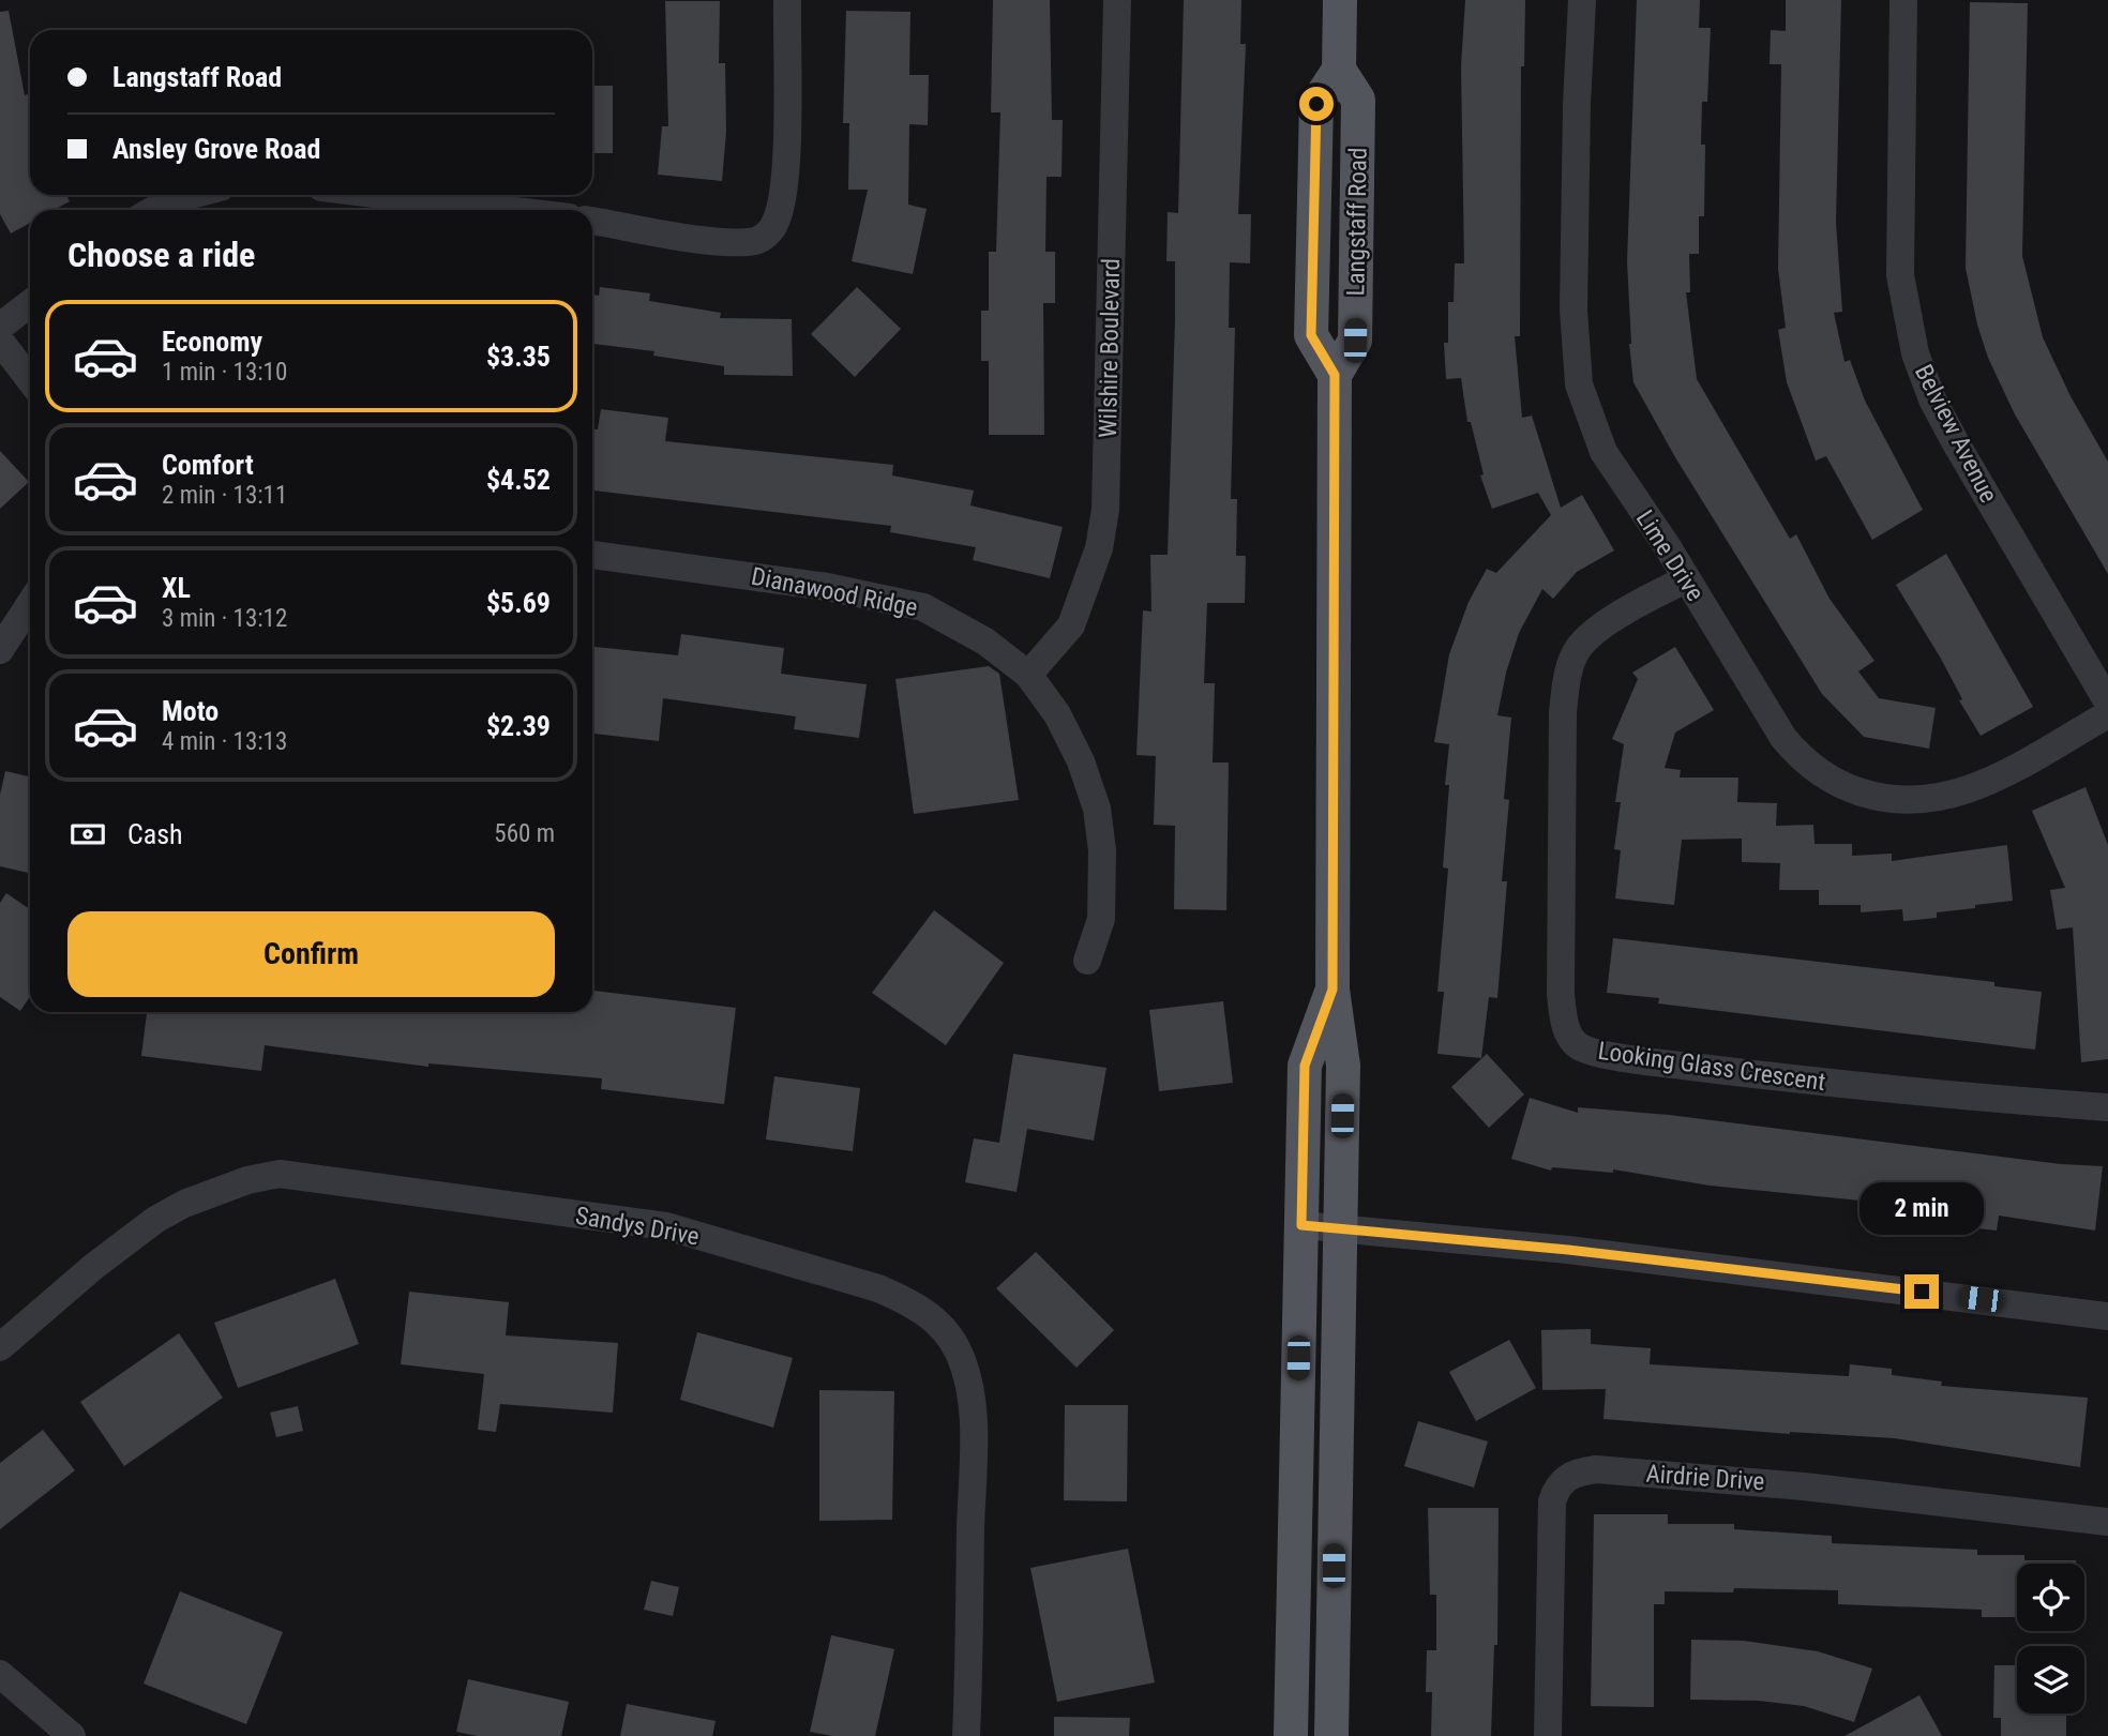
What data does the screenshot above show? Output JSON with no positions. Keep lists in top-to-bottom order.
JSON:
{
  "streets": {
    "main road": ["Langstaff Road"],
    "street": [
      "Wilshire Boulevard",
      "Belview Avenue",
      "Lime Drive",
      "Dianawood Ridge",
      "Looking Glass Crescent",
      "Sandys Drive",
      "Airdrie Drive"
    ]
  },
  "crossings": [
    ["Wilshire Boulevard", "Dianawood Ridge"],
    ["Lime Drive", "Looking Glass Crescent"]
  ],
  "page": {
    "banner": ["Langstaff Road", "Ansley Grove Road"],
    "heading": "Choose a ride",
    "list": [
      {
        "name": "Economy",
        "note": "1 min · 13:10",
        "value": "$3.35"
      },
      {
        "name": "Comfort",
        "note": "2 min · 13:11",
        "value": "$4.52"
      },
      {
        "name": "XL",
        "note": "3 min · 13:12",
        "value": "$5.69"
      },
      {
        "name": "Moto",
        "note": "4 min · 13:13",
        "value": "$2.39"
      }
    ],
    "pay": ["Cash", "560 m"],
    "buttons": "Confirm",
    "bubble": "2 min"
  }
}
